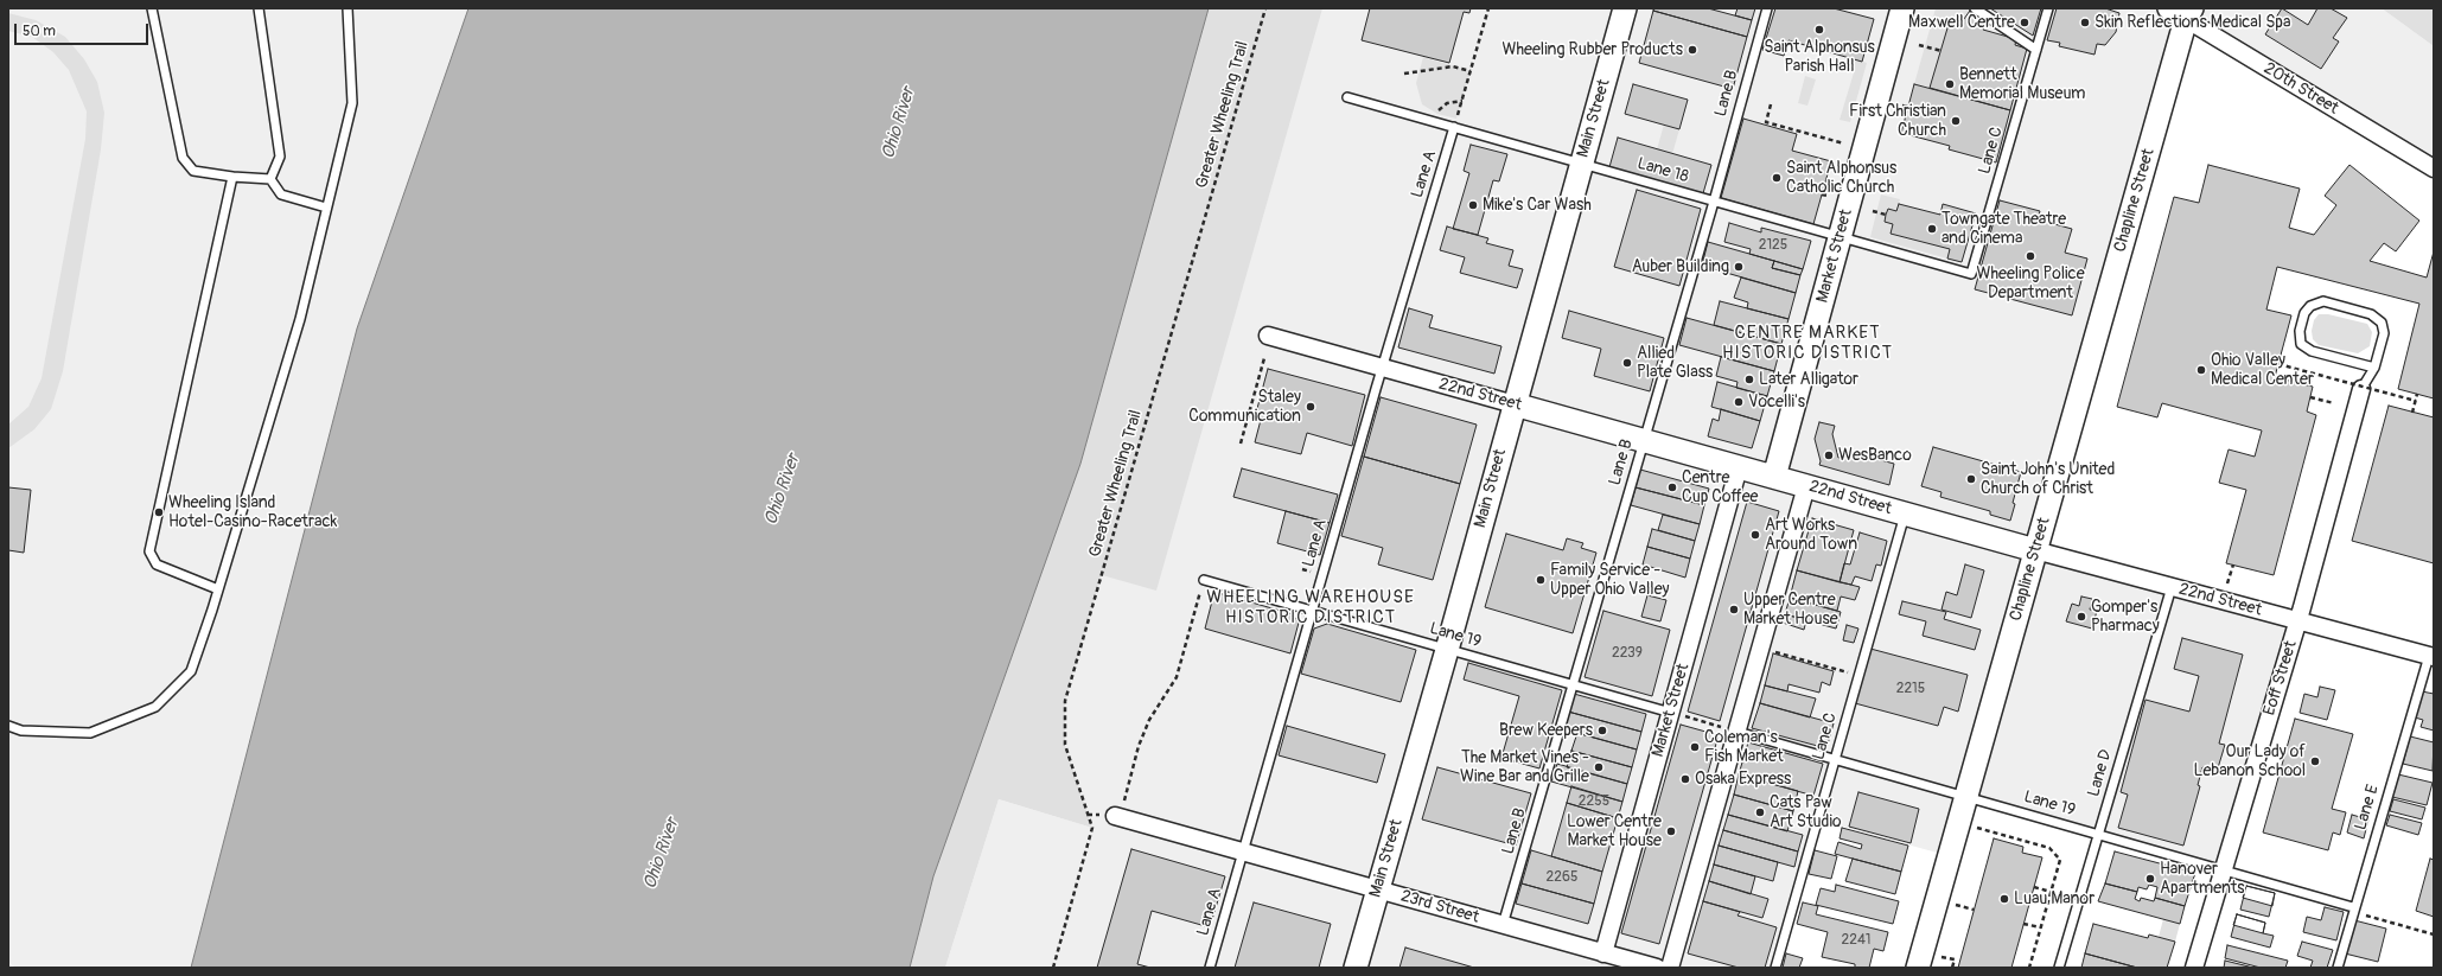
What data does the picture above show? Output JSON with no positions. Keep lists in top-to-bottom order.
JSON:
{
  "streets": {
    "street": [
      "20th Street",
      "Main Street",
      "Chapline Street",
      "Market Street",
      "22nd Street",
      "Eoff Street",
      "23rd Street"
    ],
    "lane": [
      "Lane B",
      "Lane C",
      "Lane 18",
      "Lane A",
      "Lane 19",
      "Lane D",
      "Lane E"
    ],
    "path": ["Greater Wheeling Trail"]
  },
  "crossings": [
    ["20th Street", "Chapline Street"],
    ["Lane B", "Lane 18"],
    ["Lane B", "22nd Street"],
    ["Lane B", "Lane 19"],
    ["Lane B", "23rd Street"],
    ["Main Street", "Lane 18"],
    ["Main Street", "22nd Street"],
    ["Main Street", "Lane 19"],
    ["Main Street", "23rd Street"],
    ["Lane C", "Lane 18"],
    ["Lane C", "22nd Street"],
    ["Lane C", "Lane 19"],
    ["Lane 18", "Lane A"],
    ["Lane 18", "Market Street"],
    ["Lane A", "22nd Street"],
    ["Lane A", "Lane 19"],
    ["Lane A", "23rd Street"],
    ["Chapline Street", "22nd Street"],
    ["Chapline Street", "Lane 19"],
    ["Market Street", "22nd Street"],
    ["Market Street", "Lane 19"],
    ["Market Street", "23rd Street"],
    ["22nd Street", "Eoff Street"],
    ["22nd Street", "Lane D"],
    ["22nd Street", "Lane E"],
    ["Lane 19", "Eoff Street"],
    ["Lane 19", "Lane D"],
    ["Lane 19", "Lane E"]
  ],
  "districts": ["CENTRE MARKET HISTORIC DISTRICT", "WHEELING WAREHOUSE HISTORIC DISTRICT"],
  "water": ["Ohio River"],
  "places": [
    "Maxwell Centre",
    "Skin Reflections Medical Spa",
    "Saint Alphonsus Parish Hall",
    "Wheeling Rubber Products",
    "Bennett Memorial Museum",
    "First Christian Church",
    "Saint Alphonsus Catholic Church",
    "Mike's Car Wash",
    "Towngate Theatre and Cinema",
    "Wheeling Police Department",
    "Auber Building",
    "Allied Plate Glass",
    "Ohio Valley Medical Center",
    "Later Alligator",
    "Vocelli's",
    "Staley Communication",
    "WesBanco",
    "Saint John's United Church of Christ",
    "Centre Cup Coffee",
    "Wheeling Island Hotel-Casino-Racetrack",
    "Art Works Around Town",
    "Family Service - Upper Ohio Valley",
    "Upper Centre Market House",
    "Gomper's Pharmacy",
    "Brew Keepers",
    "Coleman's Fish Market",
    "Our Lady of Lebanon School",
    "The Market Vines - Wine Bar and Grille",
    "Osaka Express",
    "Cats Paw Art Studio",
    "Lower Centre Market House",
    "Hanover Apartments",
    "Luau Manor"
  ],
  "house_numbers": [
    "2125",
    "2239",
    "2215",
    "2255",
    "2265",
    "2241"
  ],
  "scale_bar": "50 m"
}
